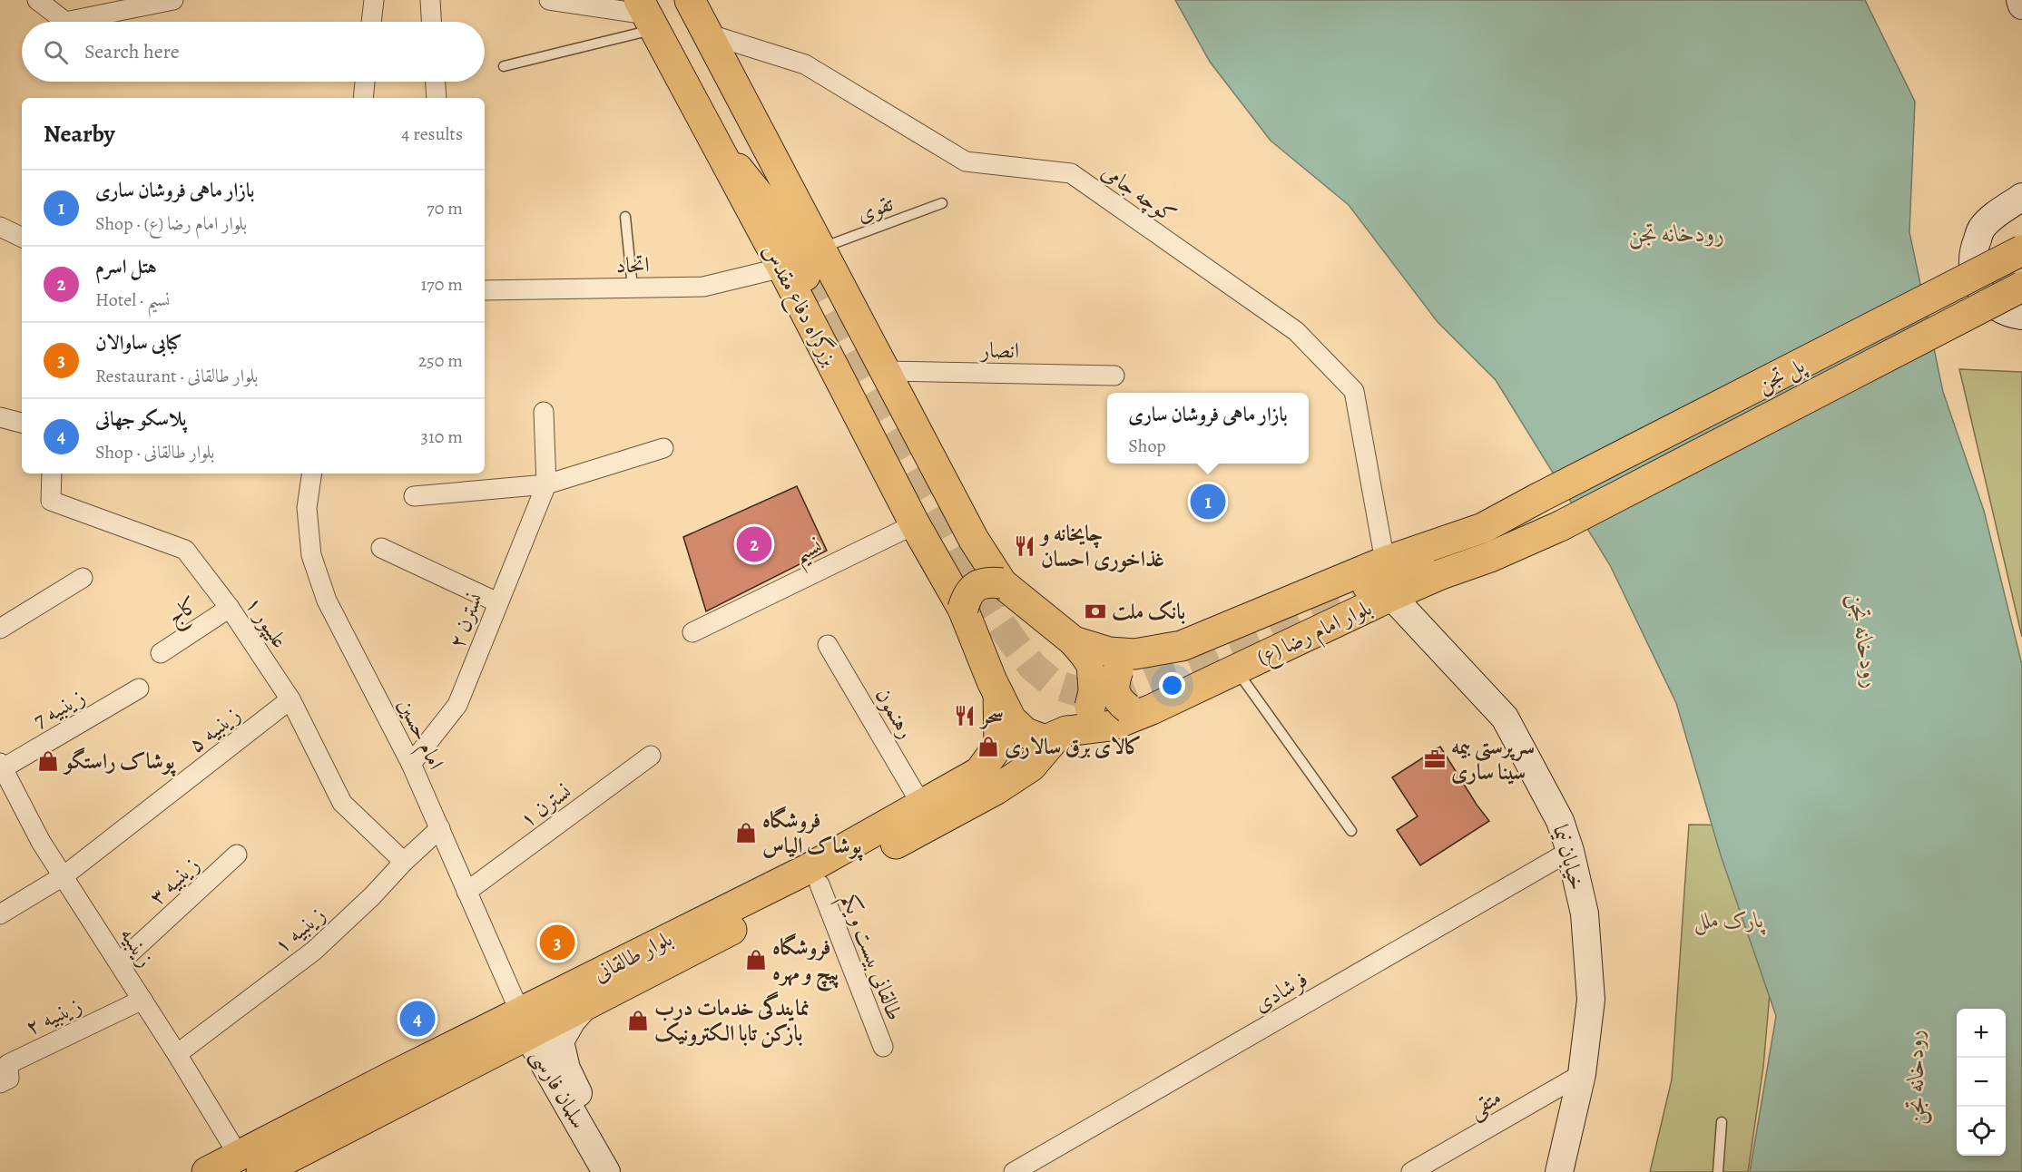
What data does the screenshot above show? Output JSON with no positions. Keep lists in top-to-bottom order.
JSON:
{
  "streets": {
    "main road": [
      "بزرگراه دفاع مقدس",
      "پل تجن",
      "بلوار امام رضا (ع)",
      "بلوار طالقانی"
    ],
    "street": [
      "کوچه جامی",
      "اتحاد",
      "انصار",
      "نسیم",
      "کاج",
      "نسترن ۲",
      "علیپور ۱",
      "زینبیه 7",
      "رهنمون",
      "زینبیه ۵",
      "امام حسین",
      "نسترن ۱",
      "خیابان نیما",
      "زینبیه ۳",
      "زینبیه ۱",
      "زینبیه",
      "طالقانی بیست و یکم",
      "فرشادی",
      "زینبیه ۲",
      "سلمان فارسی",
      "متقی"
    ],
    "lane": ["تقوی"]
  },
  "crossings": [
    ["کوچه جامی", "بزرگراه دفاع مقدس"],
    ["کوچه جامی", "بلوار امام رضا (ع)"],
    ["تقوی", "بزرگراه دفاع مقدس"],
    ["اتحاد", "بزرگراه دفاع مقدس"],
    ["بزرگراه دفاع مقدس", "انصار"],
    ["بزرگراه دفاع مقدس", "نسیم"],
    ["بزرگراه دفاع مقدس", "بلوار امام رضا (ع)"],
    ["پل تجن", "بلوار امام رضا (ع)"],
    ["کاج", "علیپور ۱"],
    ["نسترن ۲", "امام حسین"],
    ["علیپور ۱", "زینبیه ۵"],
    ["علیپور ۱", "زینبیه ۱"],
    ["بلوار امام رضا (ع)", "خیابان نیما"],
    ["بلوار امام رضا (ع)", "بلوار طالقانی"],
    ["زینبیه 7", "زینبیه"],
    ["رهنمون", "بلوار طالقانی"],
    ["زینبیه ۵", "زینبیه"],
    ["امام حسین", "نسترن ۱"],
    ["امام حسین", "زینبیه ۱"],
    ["امام حسین", "بلوار طالقانی"],
    ["امام حسین", "سلمان فارسی"],
    ["خیابان نیما", "فرشادی"],
    ["خیابان نیما", "متقی"],
    ["زینبیه ۳", "زینبیه"],
    ["زینبیه ۱", "زینبیه"],
    ["زینبیه", "بلوار طالقانی"],
    ["زینبیه", "زینبیه ۲"],
    ["بلوار طالقانی", "طالقانی بیست و یکم"],
    ["بلوار طالقانی", "سلمان فارسی"]
  ],
  "water": ["رودخانه تجن"],
  "parks": ["پارک ملل"],
  "places": {
    "restaurant": ["چایخانه و غذاخوری احسان", "سحر"],
    "bank": ["بانک ملت"],
    "shop": [
      "کالای برق سالاری",
      "پوشاک راستگو",
      "فروشگاه پوشاک الیاس",
      "فروشگاه پیچ و مهره",
      "نمایندگی خدمات درب بازکن تابا الکترونیک"
    ],
    "office": ["سرپرستی بیمه سینا ساری"]
  },
  "page": {
    "search": "Search here",
    "heading": ["Nearby", "4 results"],
    "list": [
      {
        "mark": "1",
        "name": "بازار ماهی فروشان ساری",
        "note": "Shop · بلوار امام رضا (ع)",
        "value": "70 m"
      },
      {
        "mark": "2",
        "name": "هتل اسرم",
        "note": "Hotel · نسیم",
        "value": "170 m"
      },
      {
        "mark": "3",
        "name": "کبابی ساوالان",
        "note": "Restaurant · بلوار طالقانی",
        "value": "250 m"
      },
      {
        "mark": "4",
        "name": "پلاسکو جهانی",
        "note": "Shop · بلوار طالقانی",
        "value": "310 m"
      }
    ],
    "popup": ["بازار ماهی فروشان ساری", "Shop"],
    "pins": [
      "1",
      "2",
      "3",
      "4"
    ],
    "map_buttons": ["+", "−"]
  }
}
